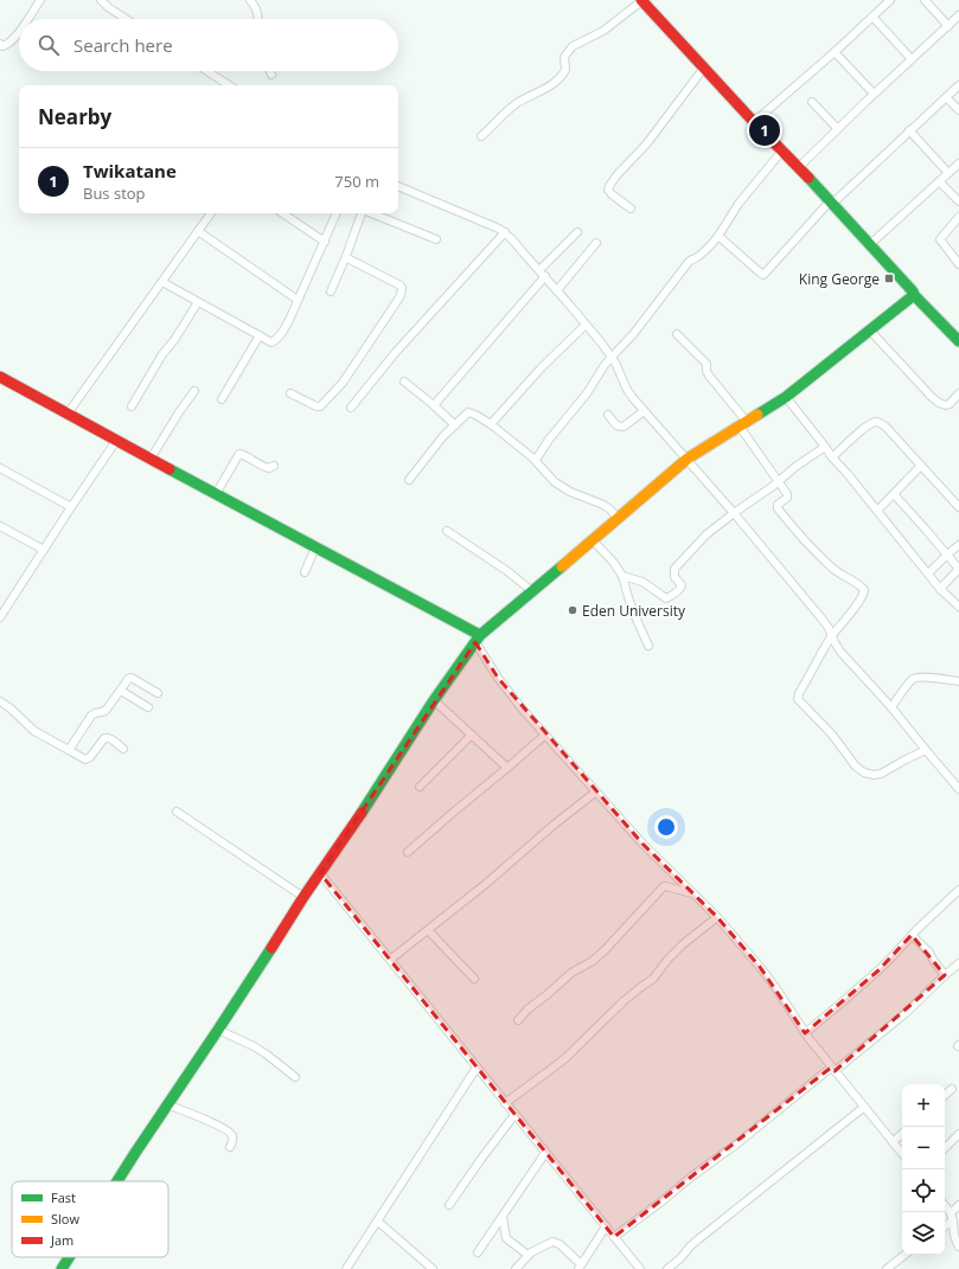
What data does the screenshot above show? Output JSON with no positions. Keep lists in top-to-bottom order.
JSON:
{
  "places": {
    "transit": ["King George"],
    "other": ["Eden University"]
  },
  "legend": ["Fast", "Slow", "Jam"],
  "page": {
    "search": "Search here",
    "heading": "Nearby",
    "pins": "1",
    "list": [
      {
        "mark": "1",
        "name": "Twikatane",
        "note": "Bus stop",
        "value": "750 m"
      }
    ],
    "map_buttons": ["+", "−"]
  }
}
